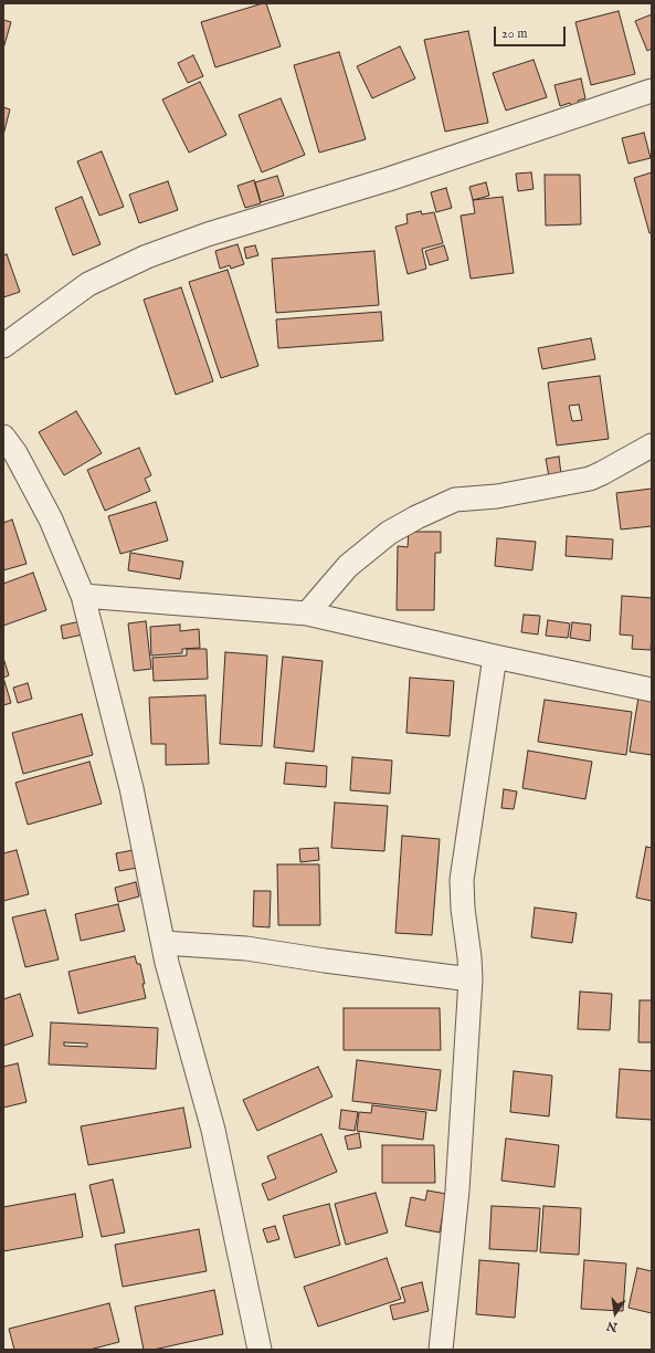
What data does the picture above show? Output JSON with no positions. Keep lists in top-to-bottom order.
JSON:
{
  "scale_bar": "20 m",
  "north": "bottom"
}
